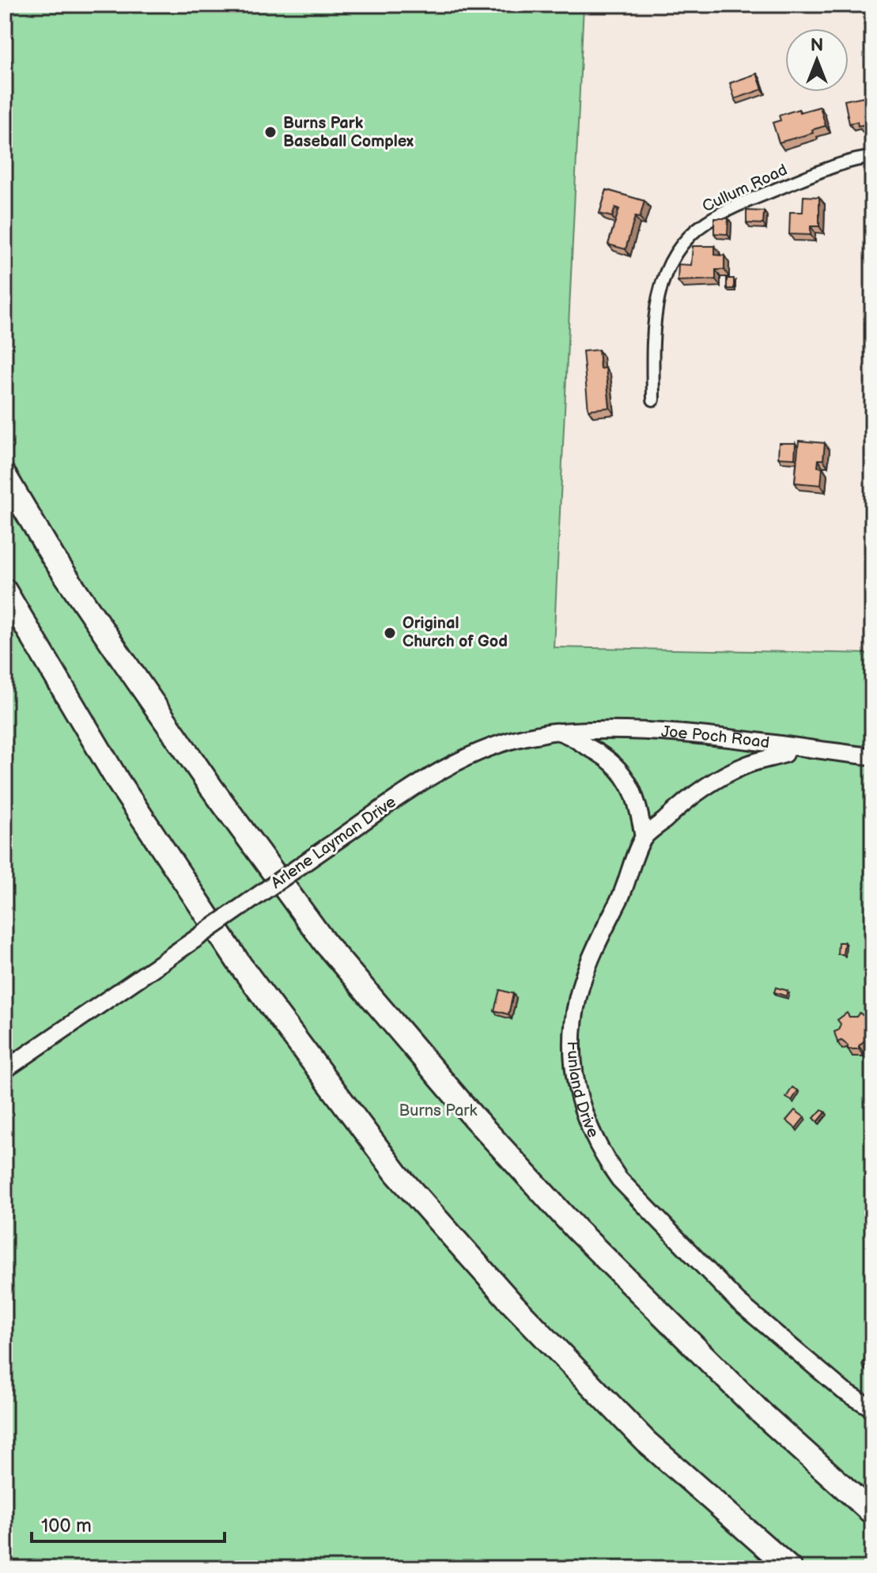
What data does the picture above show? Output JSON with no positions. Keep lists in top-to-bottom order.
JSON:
{
  "streets": {
    "street": [
      "Cullum Road",
      "Joe Poch Road",
      "Arlene Layman Drive",
      "Funland Drive"
    ]
  },
  "crossings": [
    ["Joe Poch Road", "Arlene Layman Drive"],
    ["Joe Poch Road", "Funland Drive"]
  ],
  "parks": ["Burns Park"],
  "places": ["Burns Park Baseball Complex", "Original Church of God"],
  "scale_bar": "100 m",
  "north": "top"
}
